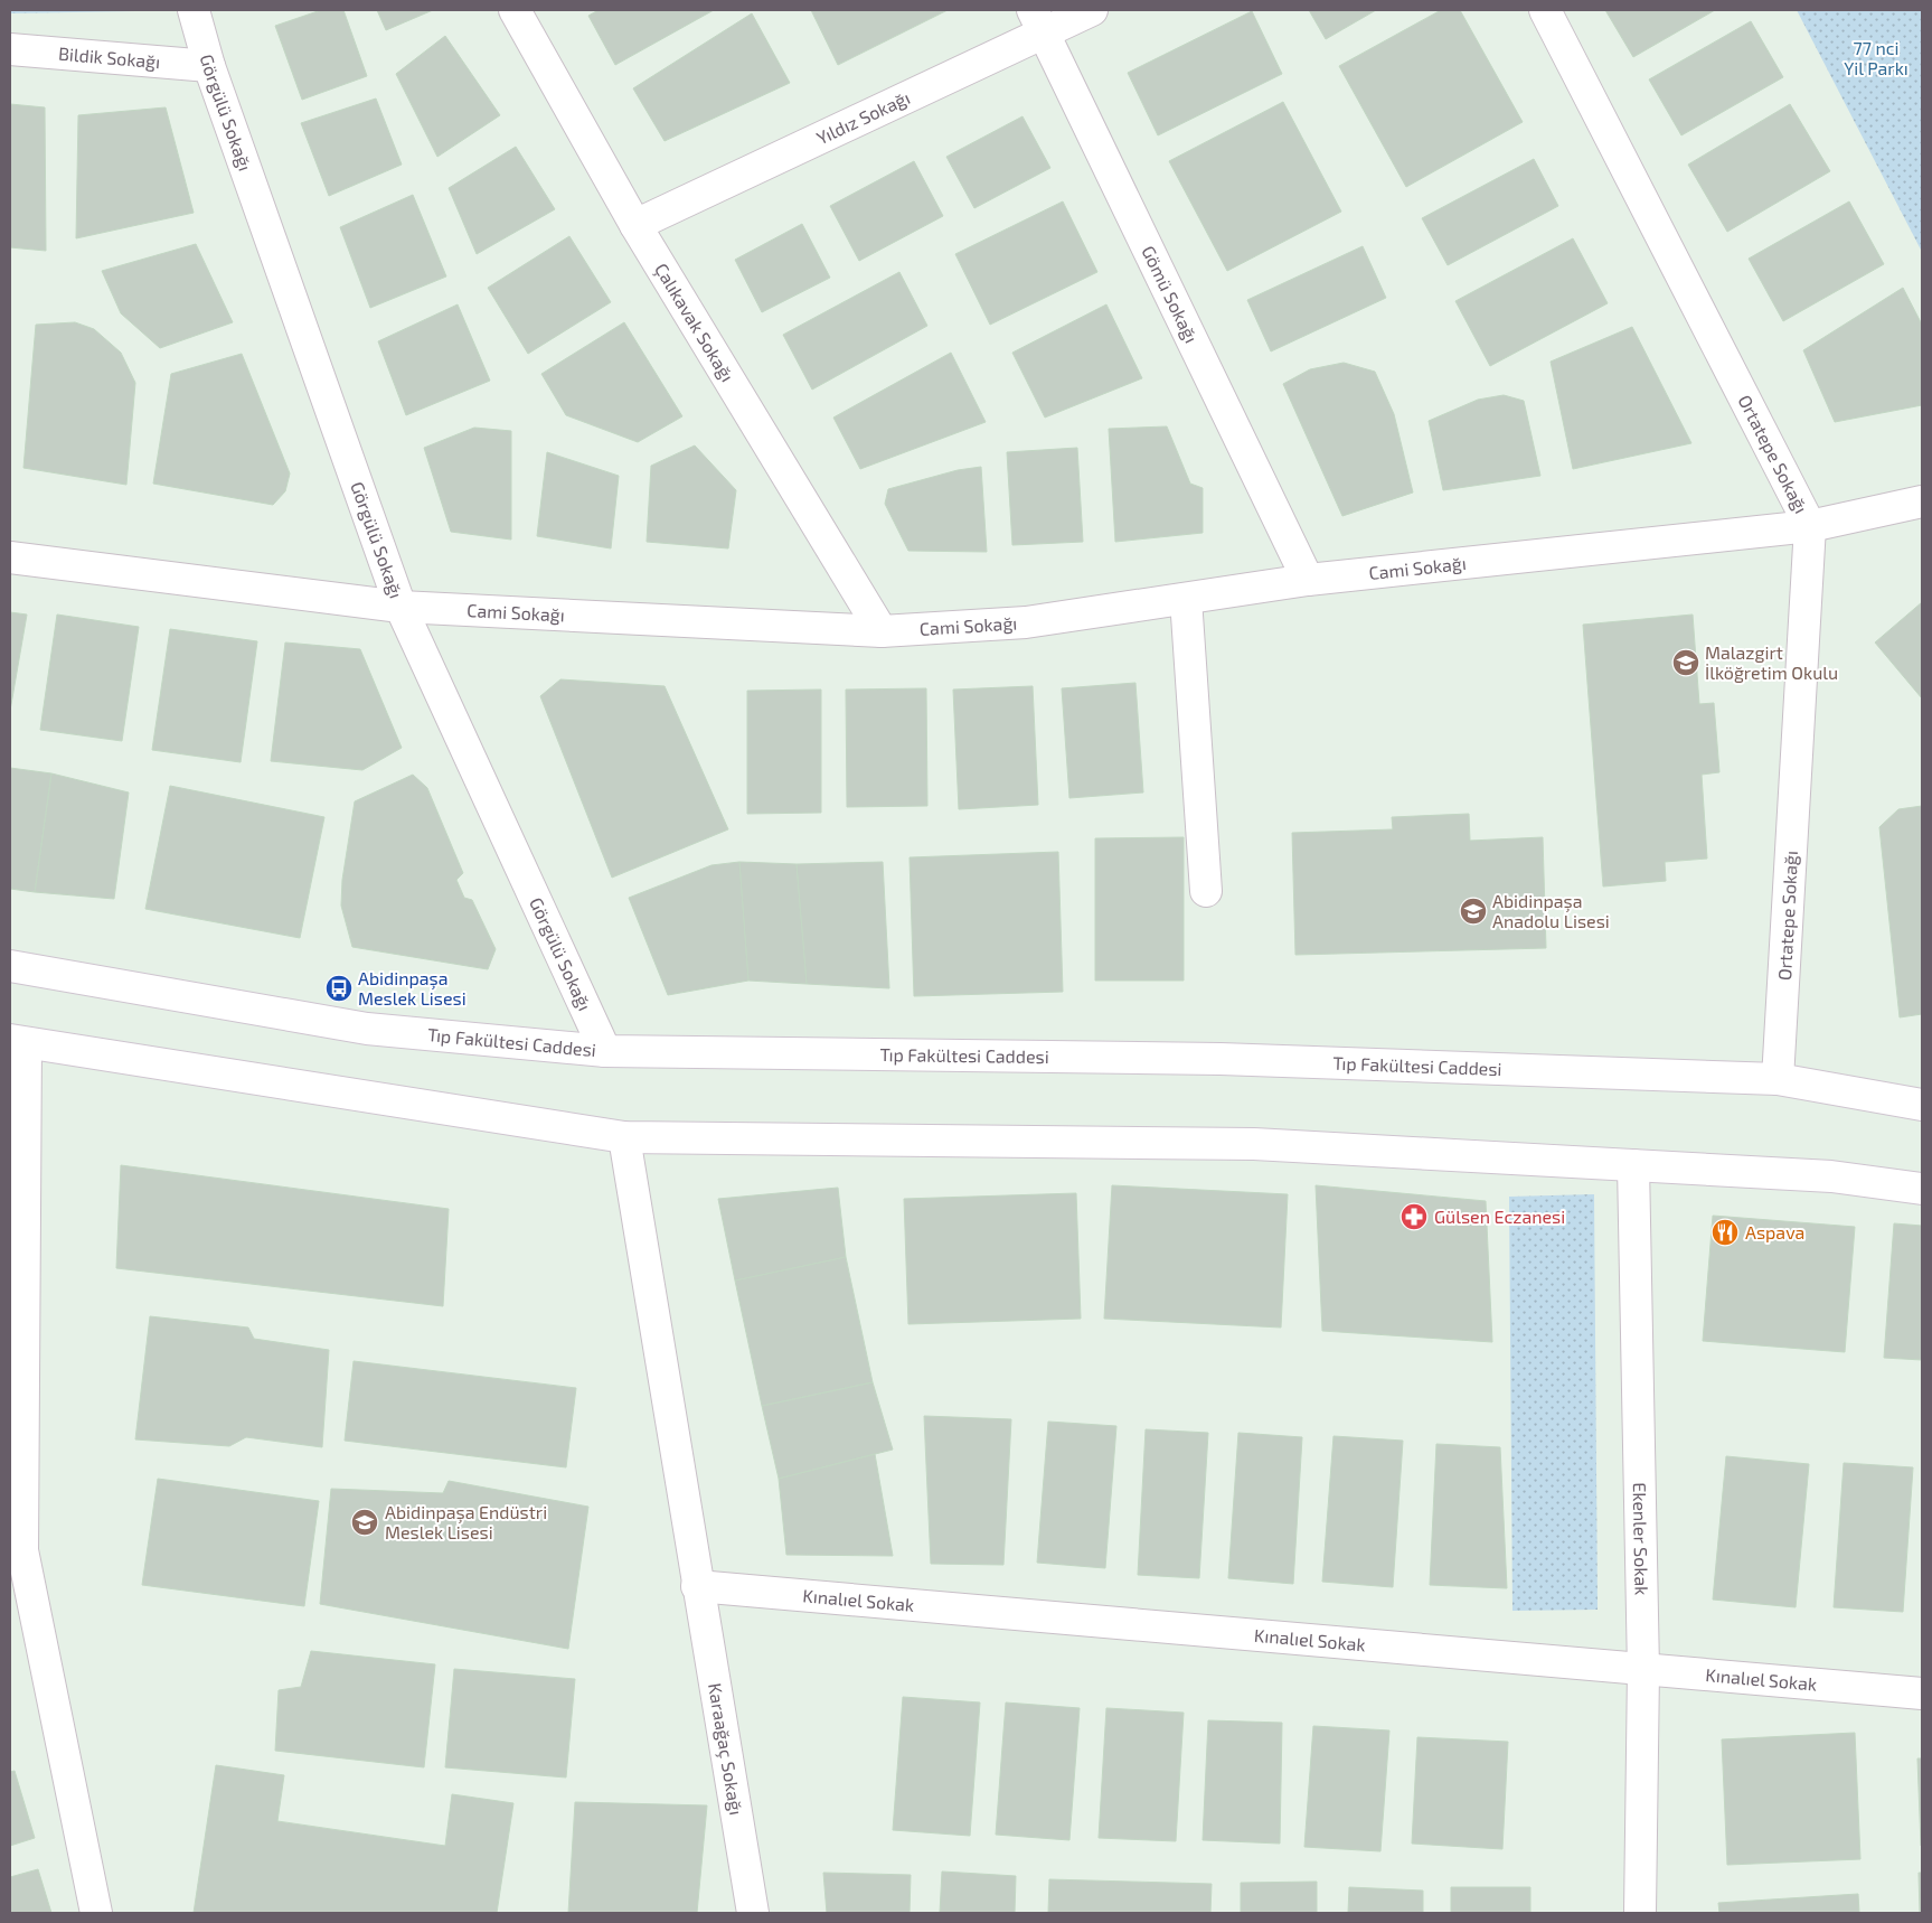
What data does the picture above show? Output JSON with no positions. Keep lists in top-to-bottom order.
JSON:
{
  "streets": {
    "street": [
      "Bildik Sokağı",
      "Görgülü Sokağı",
      "Yıldız Sokağı",
      "Gömü Sokağı",
      "Çalıkavak Sokağı",
      "Ortatepe Sokağı",
      "Cami Sokağı",
      "Tıp Fakültesi Caddesi",
      "Ekenler Sokak",
      "Kınalıel Sokak",
      "Karaağaç Sokağı"
    ]
  },
  "crossings": [
    ["Bildik Sokağı", "Görgülü Sokağı"],
    ["Görgülü Sokağı", "Cami Sokağı"],
    ["Görgülü Sokağı", "Tıp Fakültesi Caddesi"],
    ["Yıldız Sokağı", "Gömü Sokağı"],
    ["Yıldız Sokağı", "Çalıkavak Sokağı"],
    ["Gömü Sokağı", "Cami Sokağı"],
    ["Çalıkavak Sokağı", "Cami Sokağı"],
    ["Ortatepe Sokağı", "Cami Sokağı"],
    ["Ortatepe Sokağı", "Tıp Fakültesi Caddesi"],
    ["Ekenler Sokak", "Kınalıel Sokak"],
    ["Kınalıel Sokak", "Karaağaç Sokağı"]
  ],
  "parks": ["77 nci Yil Parkı"],
  "places": {
    "school or university": ["Malazgirt İlköğretim Okulu", "Abidinpaşa Anadolu Lisesi", "Abidinpaşa Endüstri Meslek Lisesi"],
    "bus stop": ["Abidinpaşa Meslek Lisesi"],
    "pharmacy": ["Gülsen Eczanesi"],
    "restaurant": ["Aspava"]
  }
}
